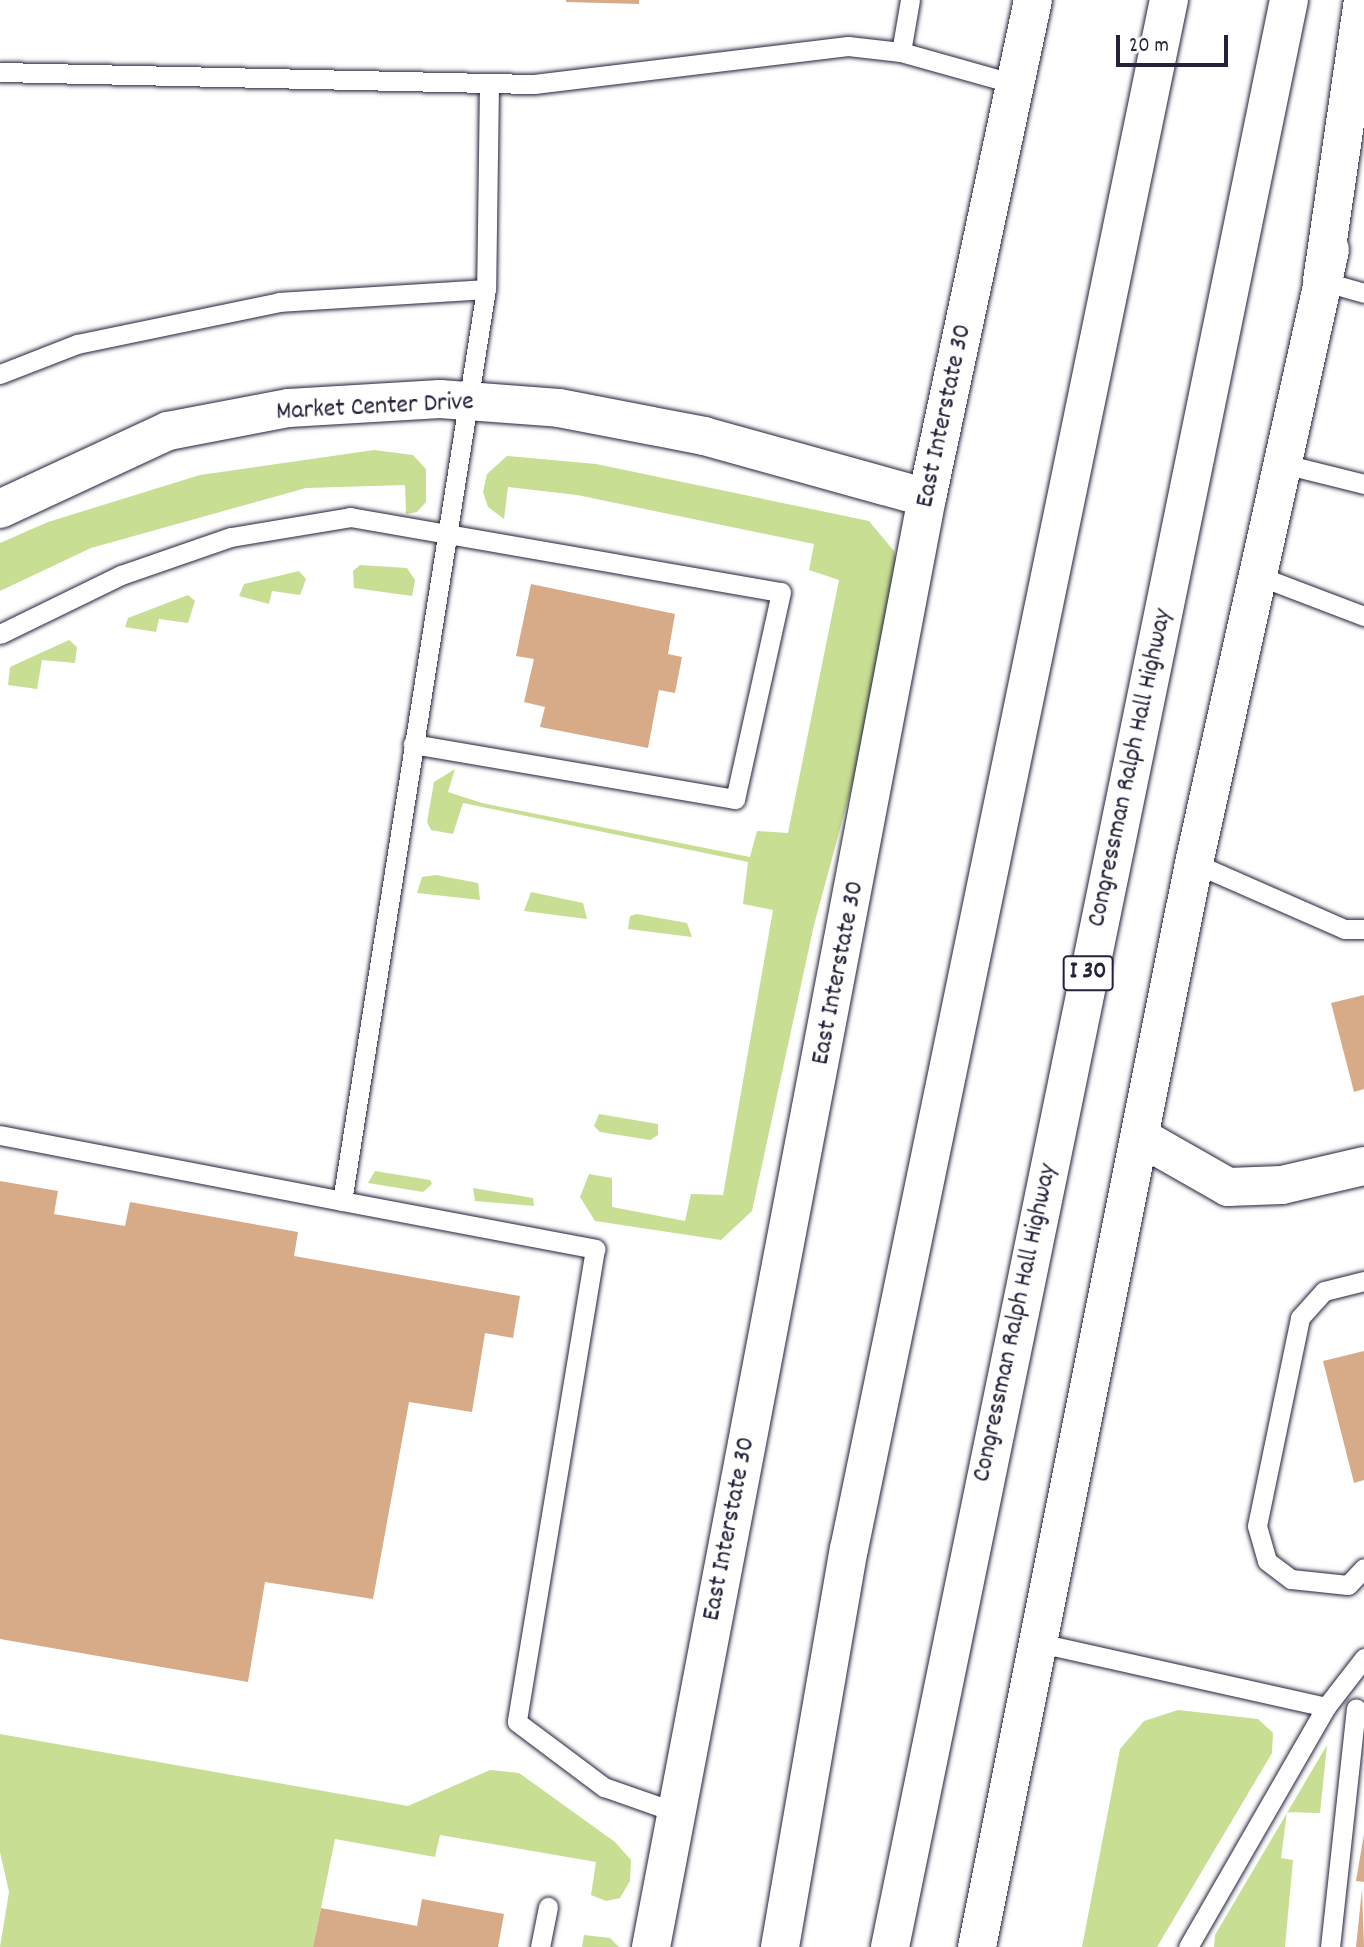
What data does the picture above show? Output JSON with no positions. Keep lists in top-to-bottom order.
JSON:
{
  "streets": {
    "main road": [
      "Market Center Drive",
      "East Interstate 30",
      "Congressman Ralph Hall Highway",
      "I 30"
    ]
  },
  "crossings": [
    ["Market Center Drive", "East Interstate 30"]
  ],
  "scale_bar": "20 m"
}
